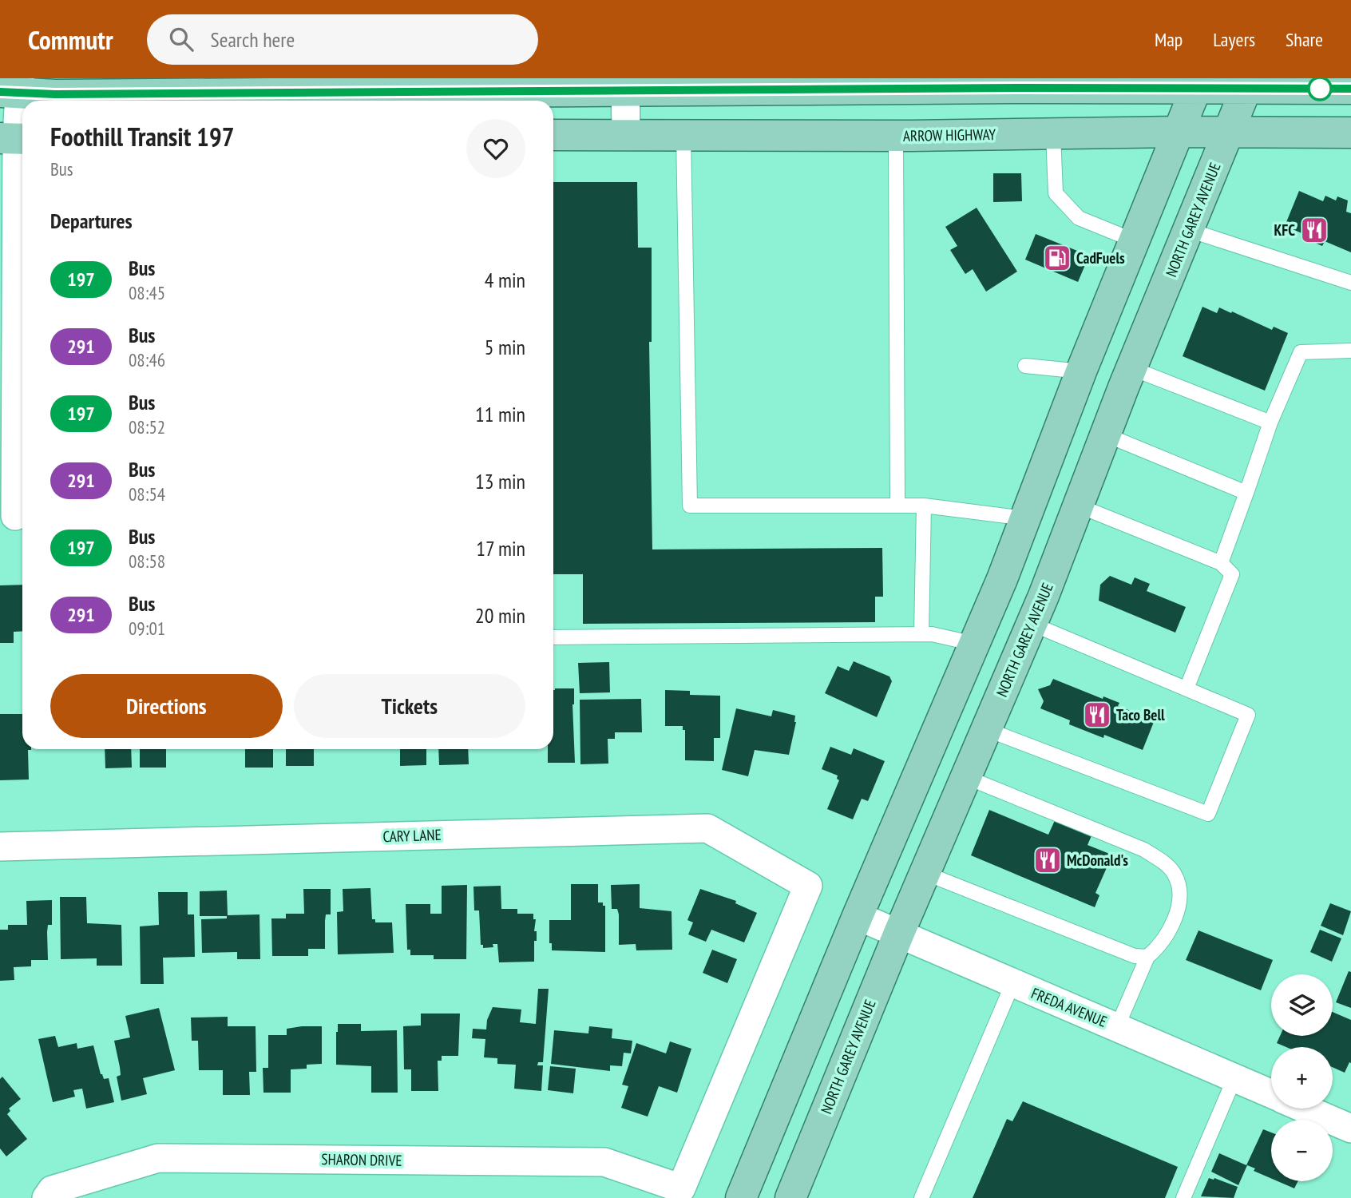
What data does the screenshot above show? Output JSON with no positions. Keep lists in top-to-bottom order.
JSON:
{
  "streets": {
    "main road": ["ARROW HIGHWAY", "NORTH GAREY AVENUE"],
    "street": ["CARY LANE", "FREDA AVENUE", "SHARON DRIVE"]
  },
  "crossings": [
    ["ARROW HIGHWAY", "NORTH GAREY AVENUE"],
    ["NORTH GAREY AVENUE", "FREDA AVENUE"],
    ["CARY LANE", "SHARON DRIVE"]
  ],
  "places": {
    "restaurant": ["KFC", "Taco Bell", "McDonald's"],
    "fuel station": ["CadFuels"]
  },
  "lines": ["bus line 197"],
  "page": {
    "header": "Commutr",
    "search": "Search here",
    "nav": ["Map", "Layers", "Share"],
    "heading": [
      ["Foothill Transit 197", "Bus"],
      "Departures"
    ],
    "list": [
      {
        "mark": "197",
        "name": "Bus",
        "note": "08:45",
        "value": "4 min"
      },
      {
        "mark": "291",
        "name": "Bus",
        "note": "08:46",
        "value": "5 min"
      },
      {
        "mark": "197",
        "name": "Bus",
        "note": "08:52",
        "value": "11 min"
      },
      {
        "mark": "291",
        "name": "Bus",
        "note": "08:54",
        "value": "13 min"
      },
      {
        "mark": "197",
        "name": "Bus",
        "note": "08:58",
        "value": "17 min"
      },
      {
        "mark": "291",
        "name": "Bus",
        "note": "09:01",
        "value": "20 min"
      }
    ],
    "buttons": ["Directions", "Tickets"],
    "map_buttons": ["+", "−"]
  }
}
